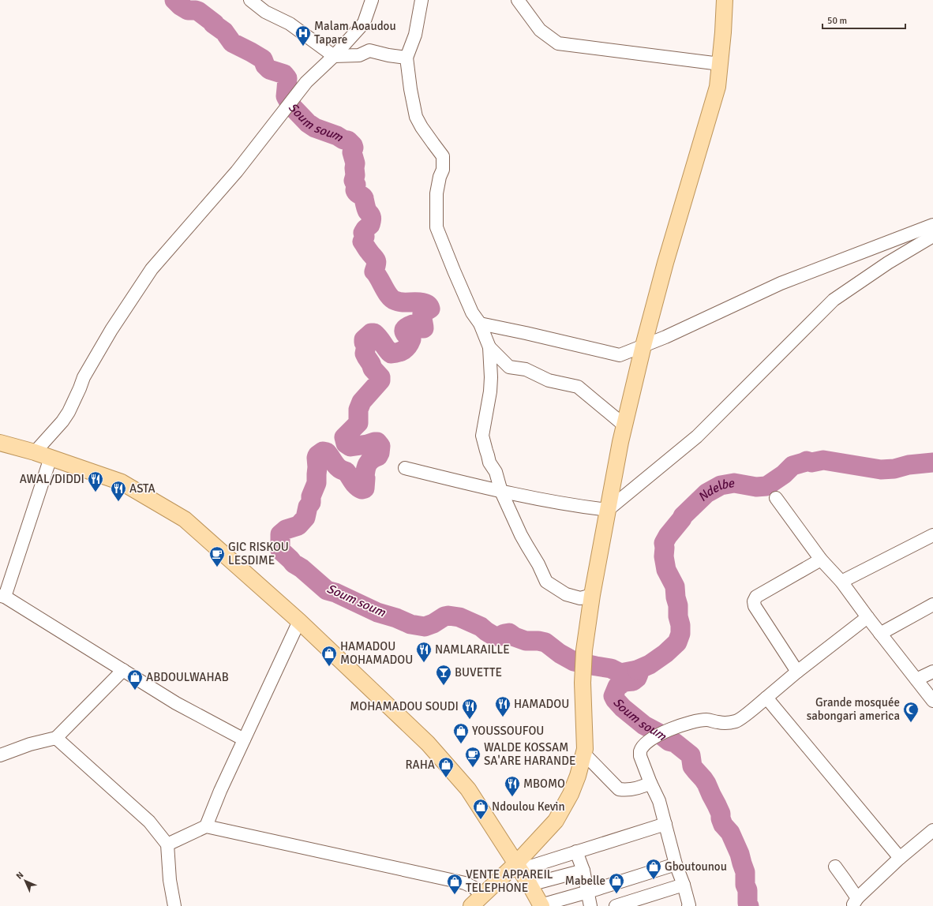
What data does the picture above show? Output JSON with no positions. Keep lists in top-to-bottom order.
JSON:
{
  "water": ["Soum soum", "Ndelbe"],
  "places": {
    "hospital": ["Malam Aoaudou Tapare"],
    "restaurant": [
      "AWAL/DIDDI",
      "ASTA",
      "NAMLARAILLE",
      "HAMADOU",
      "MOHAMADOU SOUDI",
      "MBOMO"
    ],
    "cafe": ["GIC RISKOU LESDIME", "WALDE KOSSAM SA'ARE HARANDE"],
    "shop": [
      "HAMADOU MOHAMADOU",
      "ABDOULWAHAB",
      "YOUSSOUFOU",
      "RAHA",
      "Ndoulou Kevin",
      "Gboutounou",
      "Mabelle",
      "VENTE APPAREIL TELEPHONE"
    ],
    "bar": ["BUVETTE"],
    "mosque": ["Grande mosquée sabongari america"]
  },
  "scale_bar": "50 m",
  "north": "top left"
}
